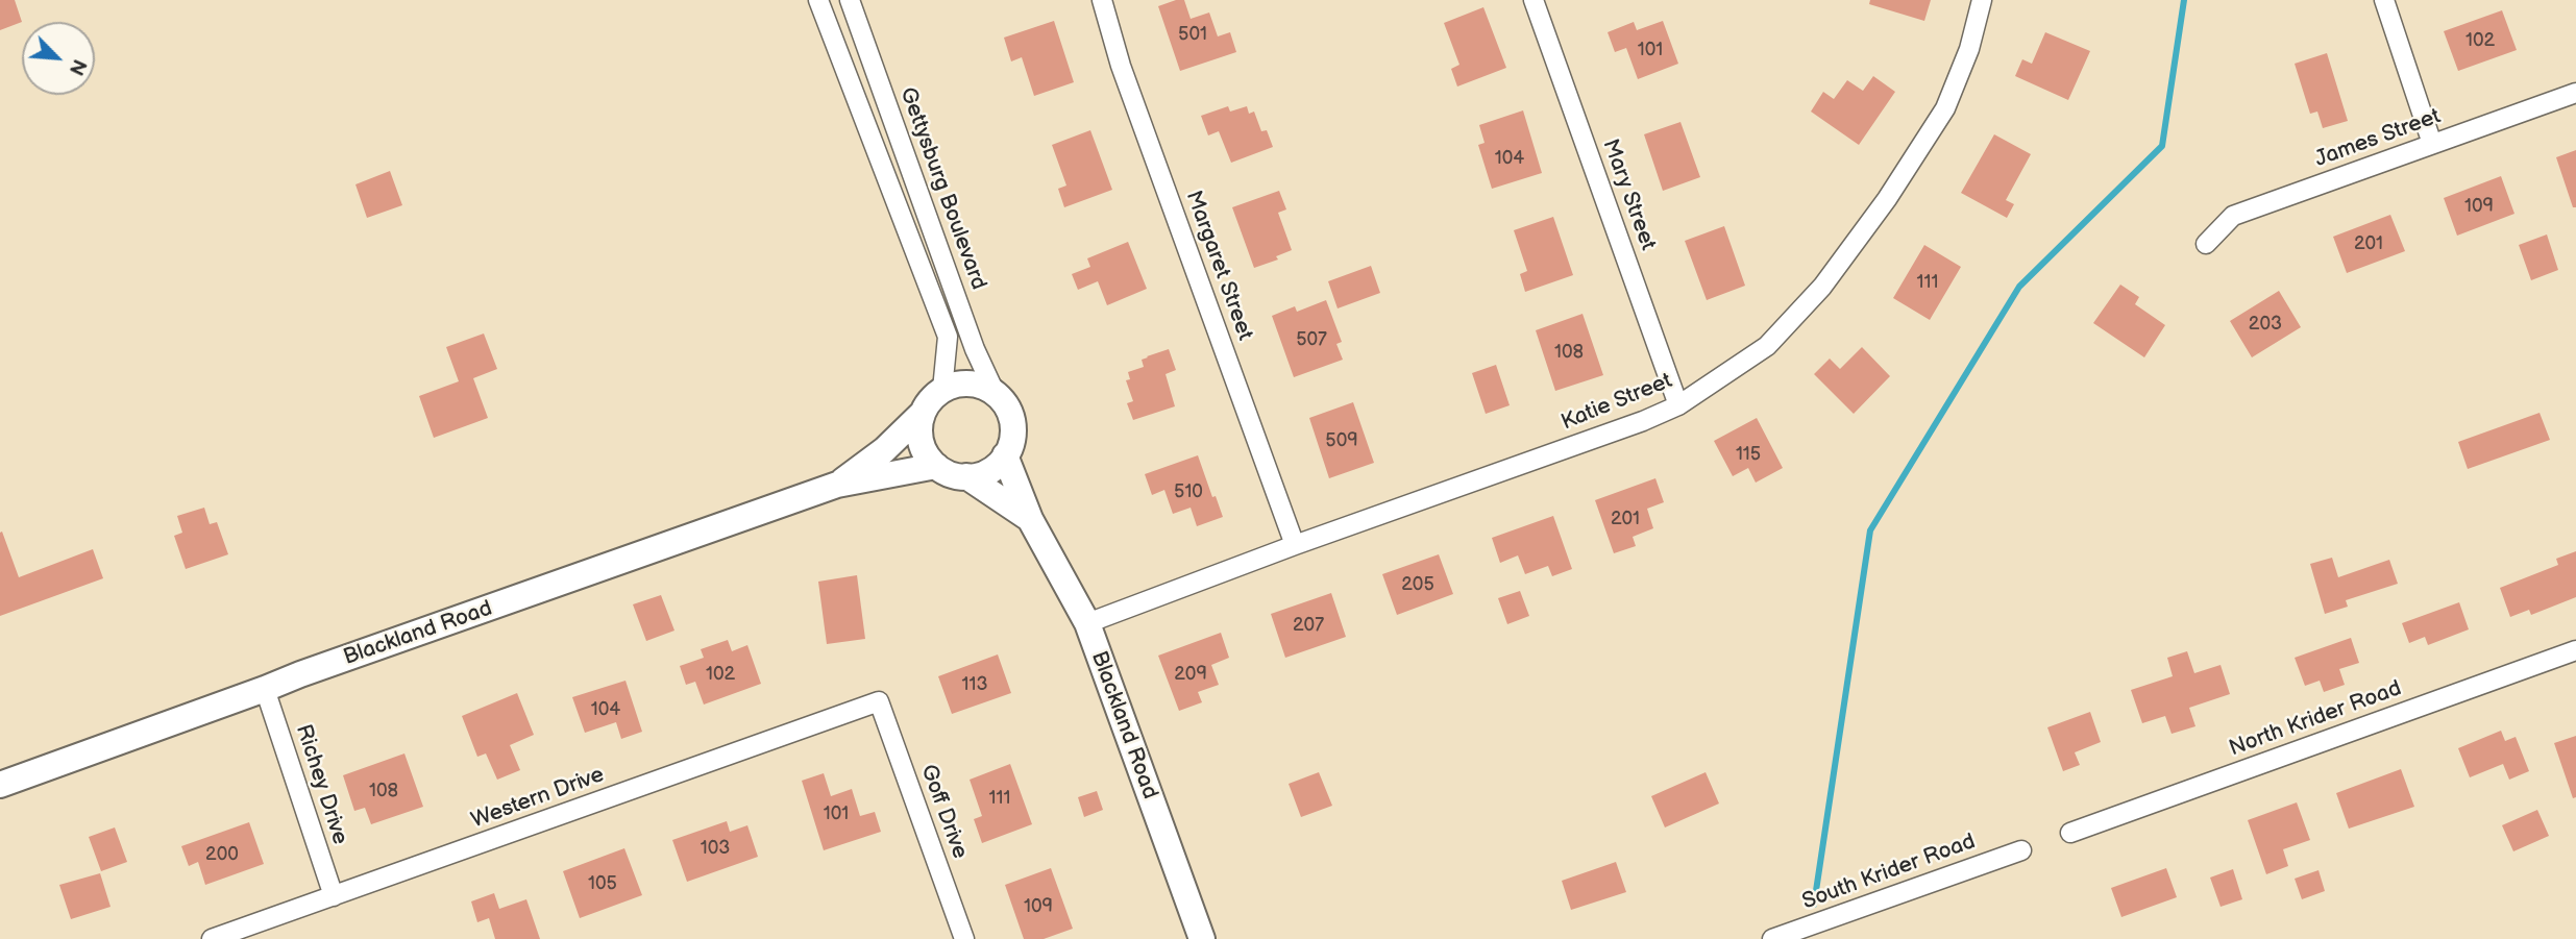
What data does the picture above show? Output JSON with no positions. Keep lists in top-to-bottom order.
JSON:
{
  "streets": {
    "street": [
      "James Street",
      "Gettysburg Boulevard",
      "Mary Street",
      "Margaret Street",
      "Katie Street",
      "Blackland Road",
      "North Krider Road",
      "Richey Drive",
      "Western Drive",
      "Goff Drive",
      "South Krider Road"
    ]
  },
  "crossings": [
    ["Gettysburg Boulevard", "Blackland Road"],
    ["Mary Street", "Katie Street"],
    ["Margaret Street", "Katie Street"],
    ["Katie Street", "Blackland Road"],
    ["Blackland Road", "Richey Drive"],
    ["Richey Drive", "Western Drive"],
    ["Western Drive", "Goff Drive"]
  ],
  "house_numbers": [
    "501",
    "102",
    "101",
    "104",
    "109",
    "201",
    "111",
    "203",
    "507",
    "108",
    "509",
    "115",
    "510",
    "201",
    "205",
    "207",
    "102",
    "209",
    "113",
    "104",
    "108",
    "111",
    "101",
    "103",
    "200",
    "105",
    "109"
  ],
  "north": "bottom right"
}
